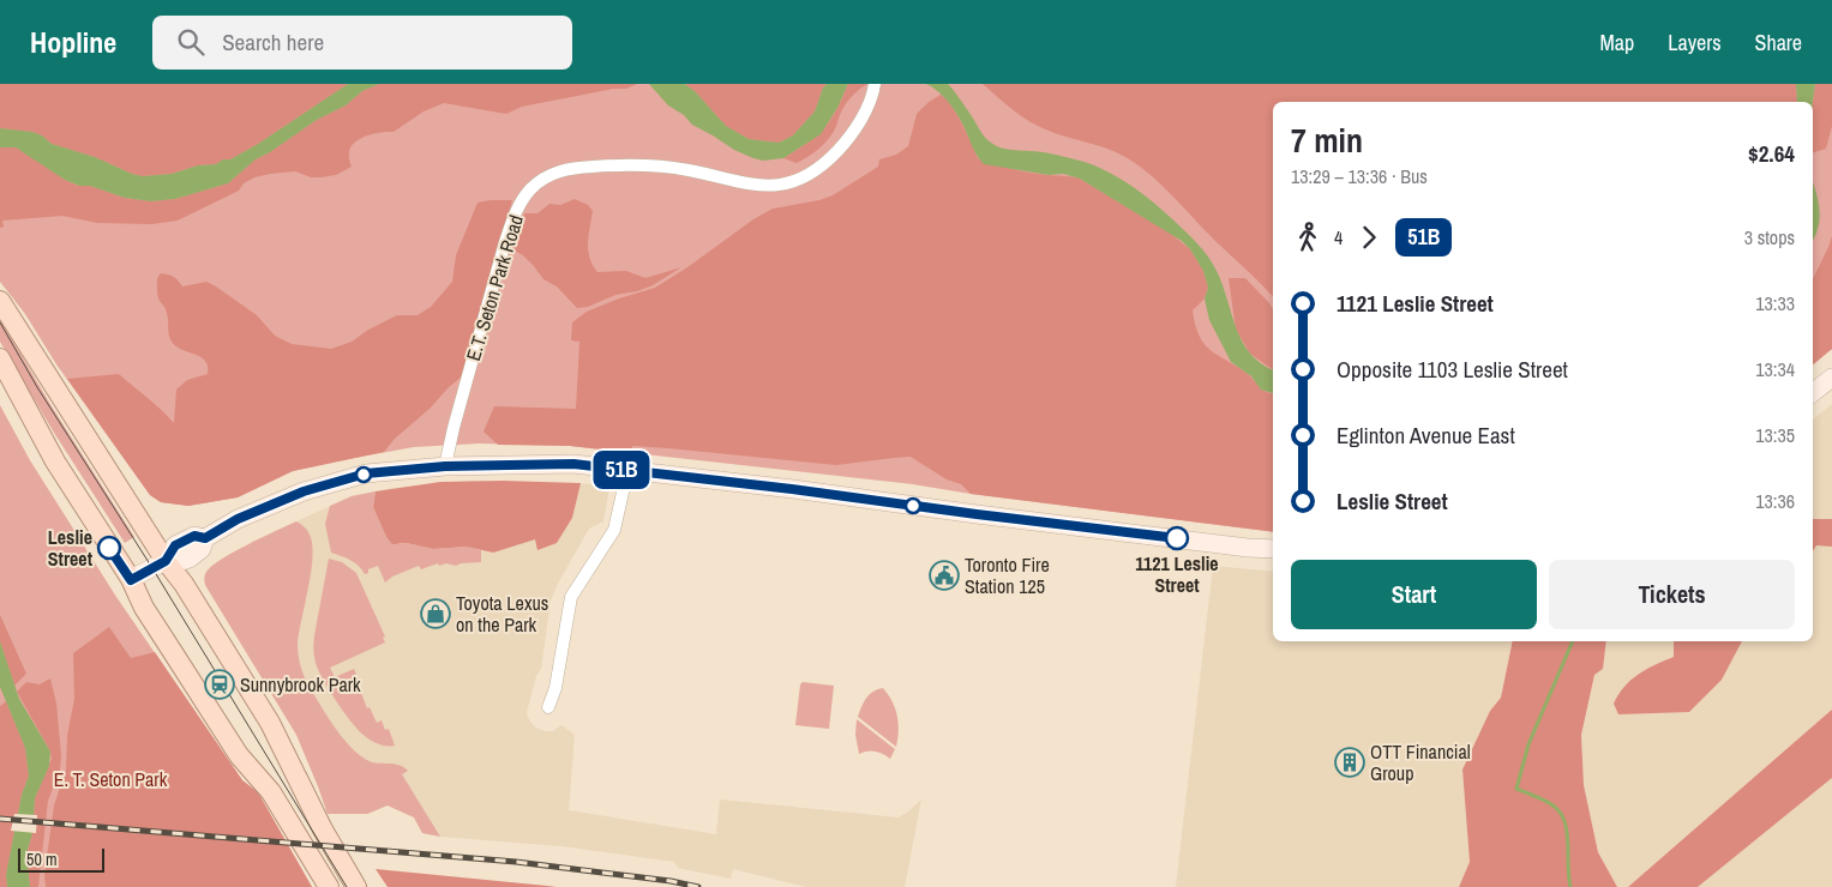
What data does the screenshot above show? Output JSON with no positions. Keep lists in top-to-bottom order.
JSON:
{
  "streets": {
    "street": ["E.T. Seton Park Road"]
  },
  "parks": ["E. T. Seton Park"],
  "places": {
    "other": ["1121 Leslie Street", "Leslie Street"],
    "public building": ["Toronto Fire Station 125"],
    "shop": ["Toyota Lexus on the Park"],
    "station": ["Sunnybrook Park"],
    "building": ["OTT Financial Group"]
  },
  "lines": ["bus line 51B"],
  "scale_bar": "50 m",
  "page": {
    "header": "Hopline",
    "search": "Search here",
    "nav": ["Map", "Layers", "Share"],
    "on_map": "51B",
    "heading": ["7 min", "13:29 – 13:36 · Bus", "$2.64"],
    "legs": ["4", "51B", "3 stops"],
    "list": [
      {
        "name": "1121 Leslie Street",
        "value": "13:33"
      },
      {
        "name": "Opposite 1103 Leslie Street",
        "value": "13:34"
      },
      {
        "name": "Eglinton Avenue East",
        "value": "13:35"
      },
      {
        "name": "Leslie Street",
        "value": "13:36"
      }
    ],
    "buttons": ["Start", "Tickets"],
    "scale": "50 m"
  }
}
